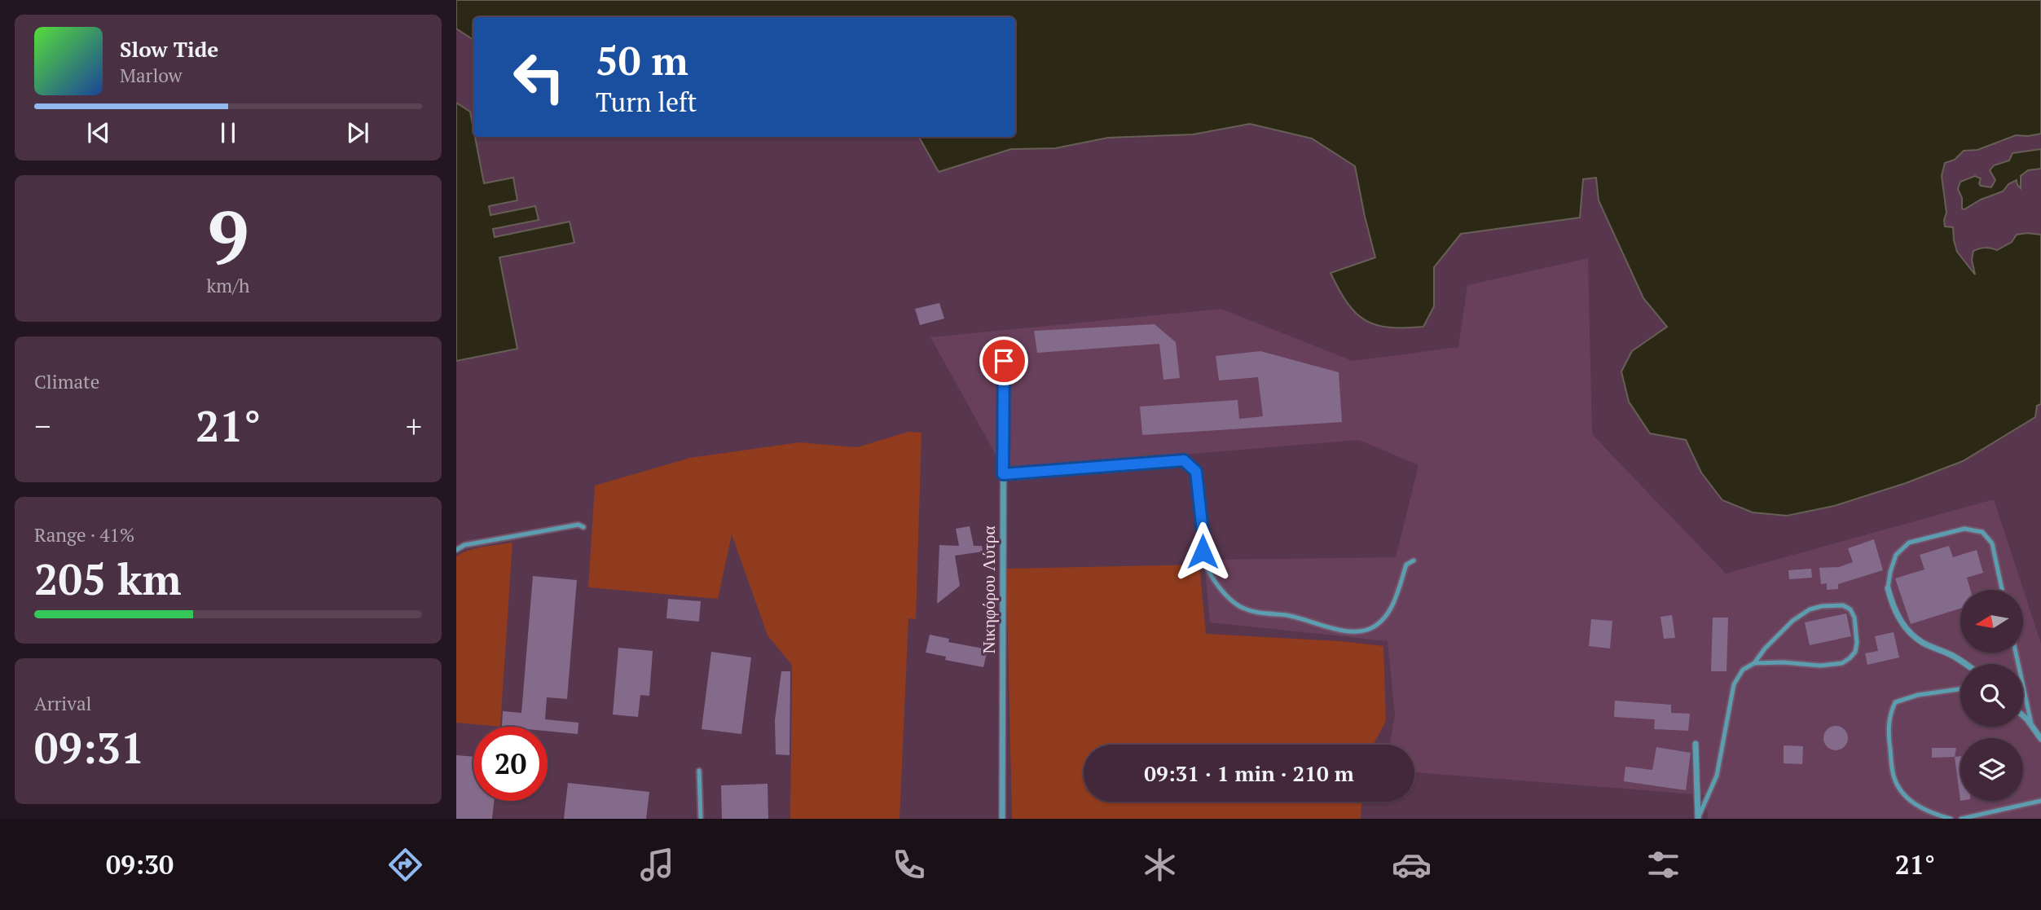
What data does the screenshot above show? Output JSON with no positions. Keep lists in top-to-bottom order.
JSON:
{
  "streets": {
    "street": ["Νικηφόρου Λύτρα"]
  },
  "north": "left",
  "page": {
    "turn": ["50 m", "Turn left"],
    "song": ["Slow Tide", "Marlow"],
    "tile": [
      ["9", "km/h"],
      "Climate",
      ["Range · 41%", "205 km"],
      ["Arrival", "09:31"]
    ],
    "heat": ["−", "21°", "+"],
    "limit": "20",
    "trip": "09:31 · 1 min · 210 m",
    "tabs": ["09:30", "21°"]
  }
}
